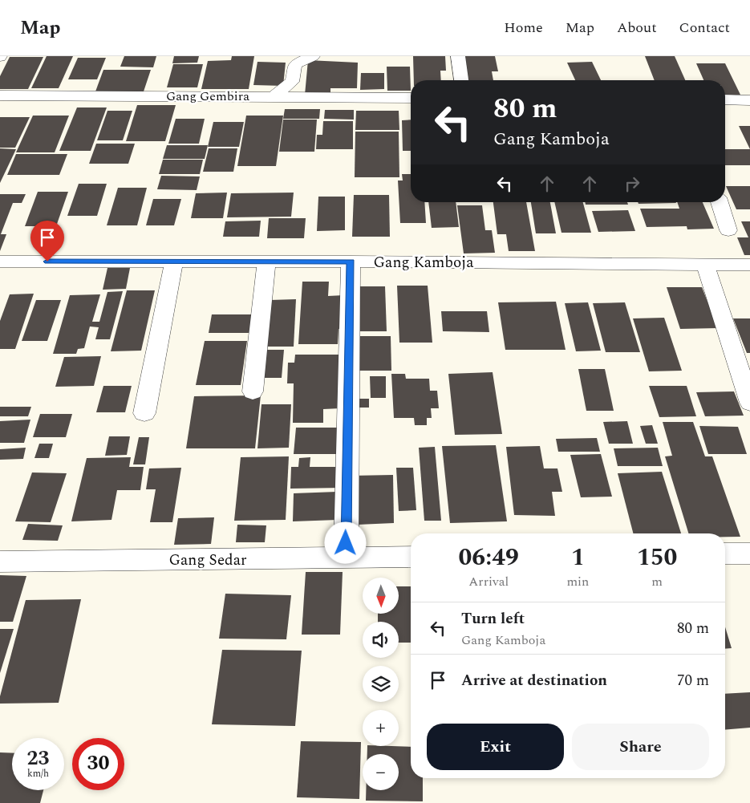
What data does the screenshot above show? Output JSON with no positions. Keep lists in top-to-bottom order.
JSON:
{
  "streets": {
    "street": ["Gang Gembira", "Gang Kamboja", "Gang Sedar"]
  },
  "north": "bottom",
  "page": {
    "header": "Map",
    "nav": [
      "Home",
      "Map",
      "About",
      "Contact"
    ],
    "turn": ["80 m", "Gang Kamboja"],
    "eta": [
      "06:49",
      "Arrival",
      "1",
      "min",
      "150",
      "m"
    ],
    "map_buttons": ["+", "−"],
    "list": [
      {
        "name": "Turn left",
        "note": "Gang Kamboja",
        "value": "80 m"
      },
      {
        "name": "Arrive at destination",
        "value": "70 m"
      }
    ],
    "buttons": ["Exit", "Share"],
    "speed": "23 km/h",
    "limit": "30"
  }
}
